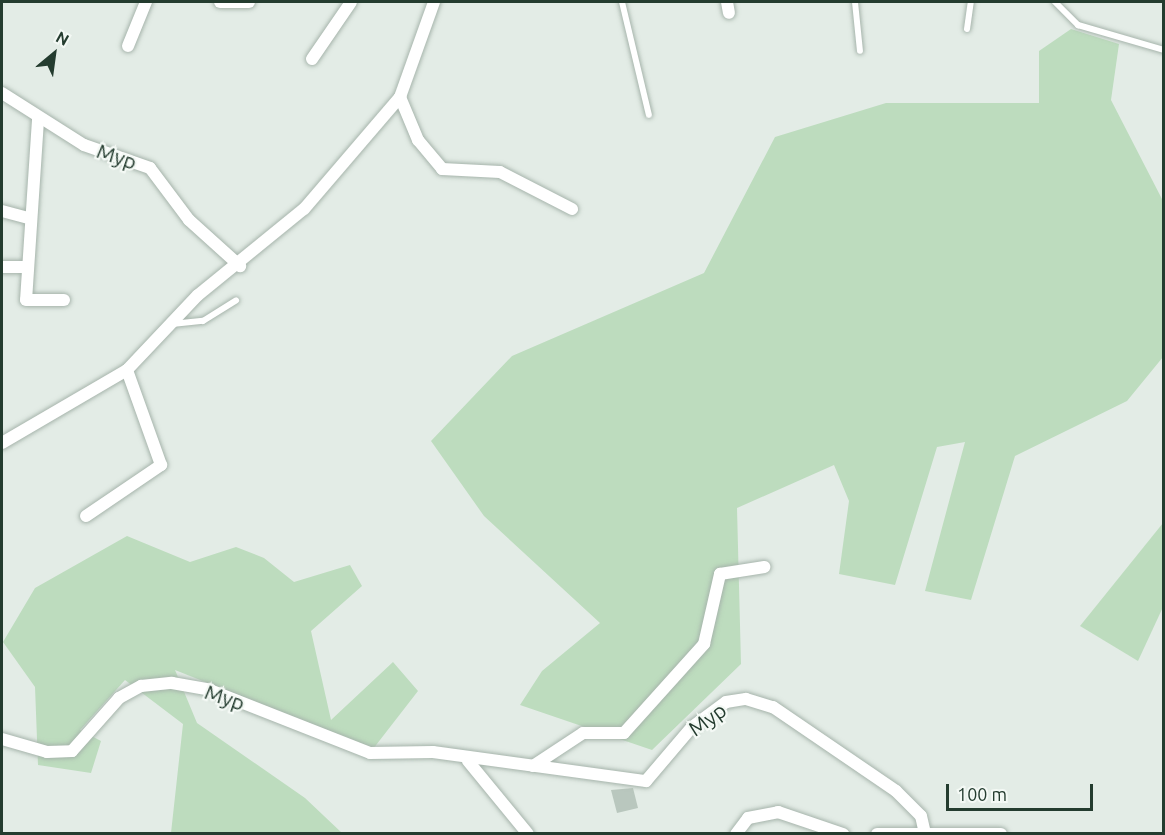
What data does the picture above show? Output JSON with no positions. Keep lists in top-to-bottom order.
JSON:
{
  "streets": {
    "street": ["Мур"]
  },
  "scale_bar": "100 m",
  "north": "top right"
}
